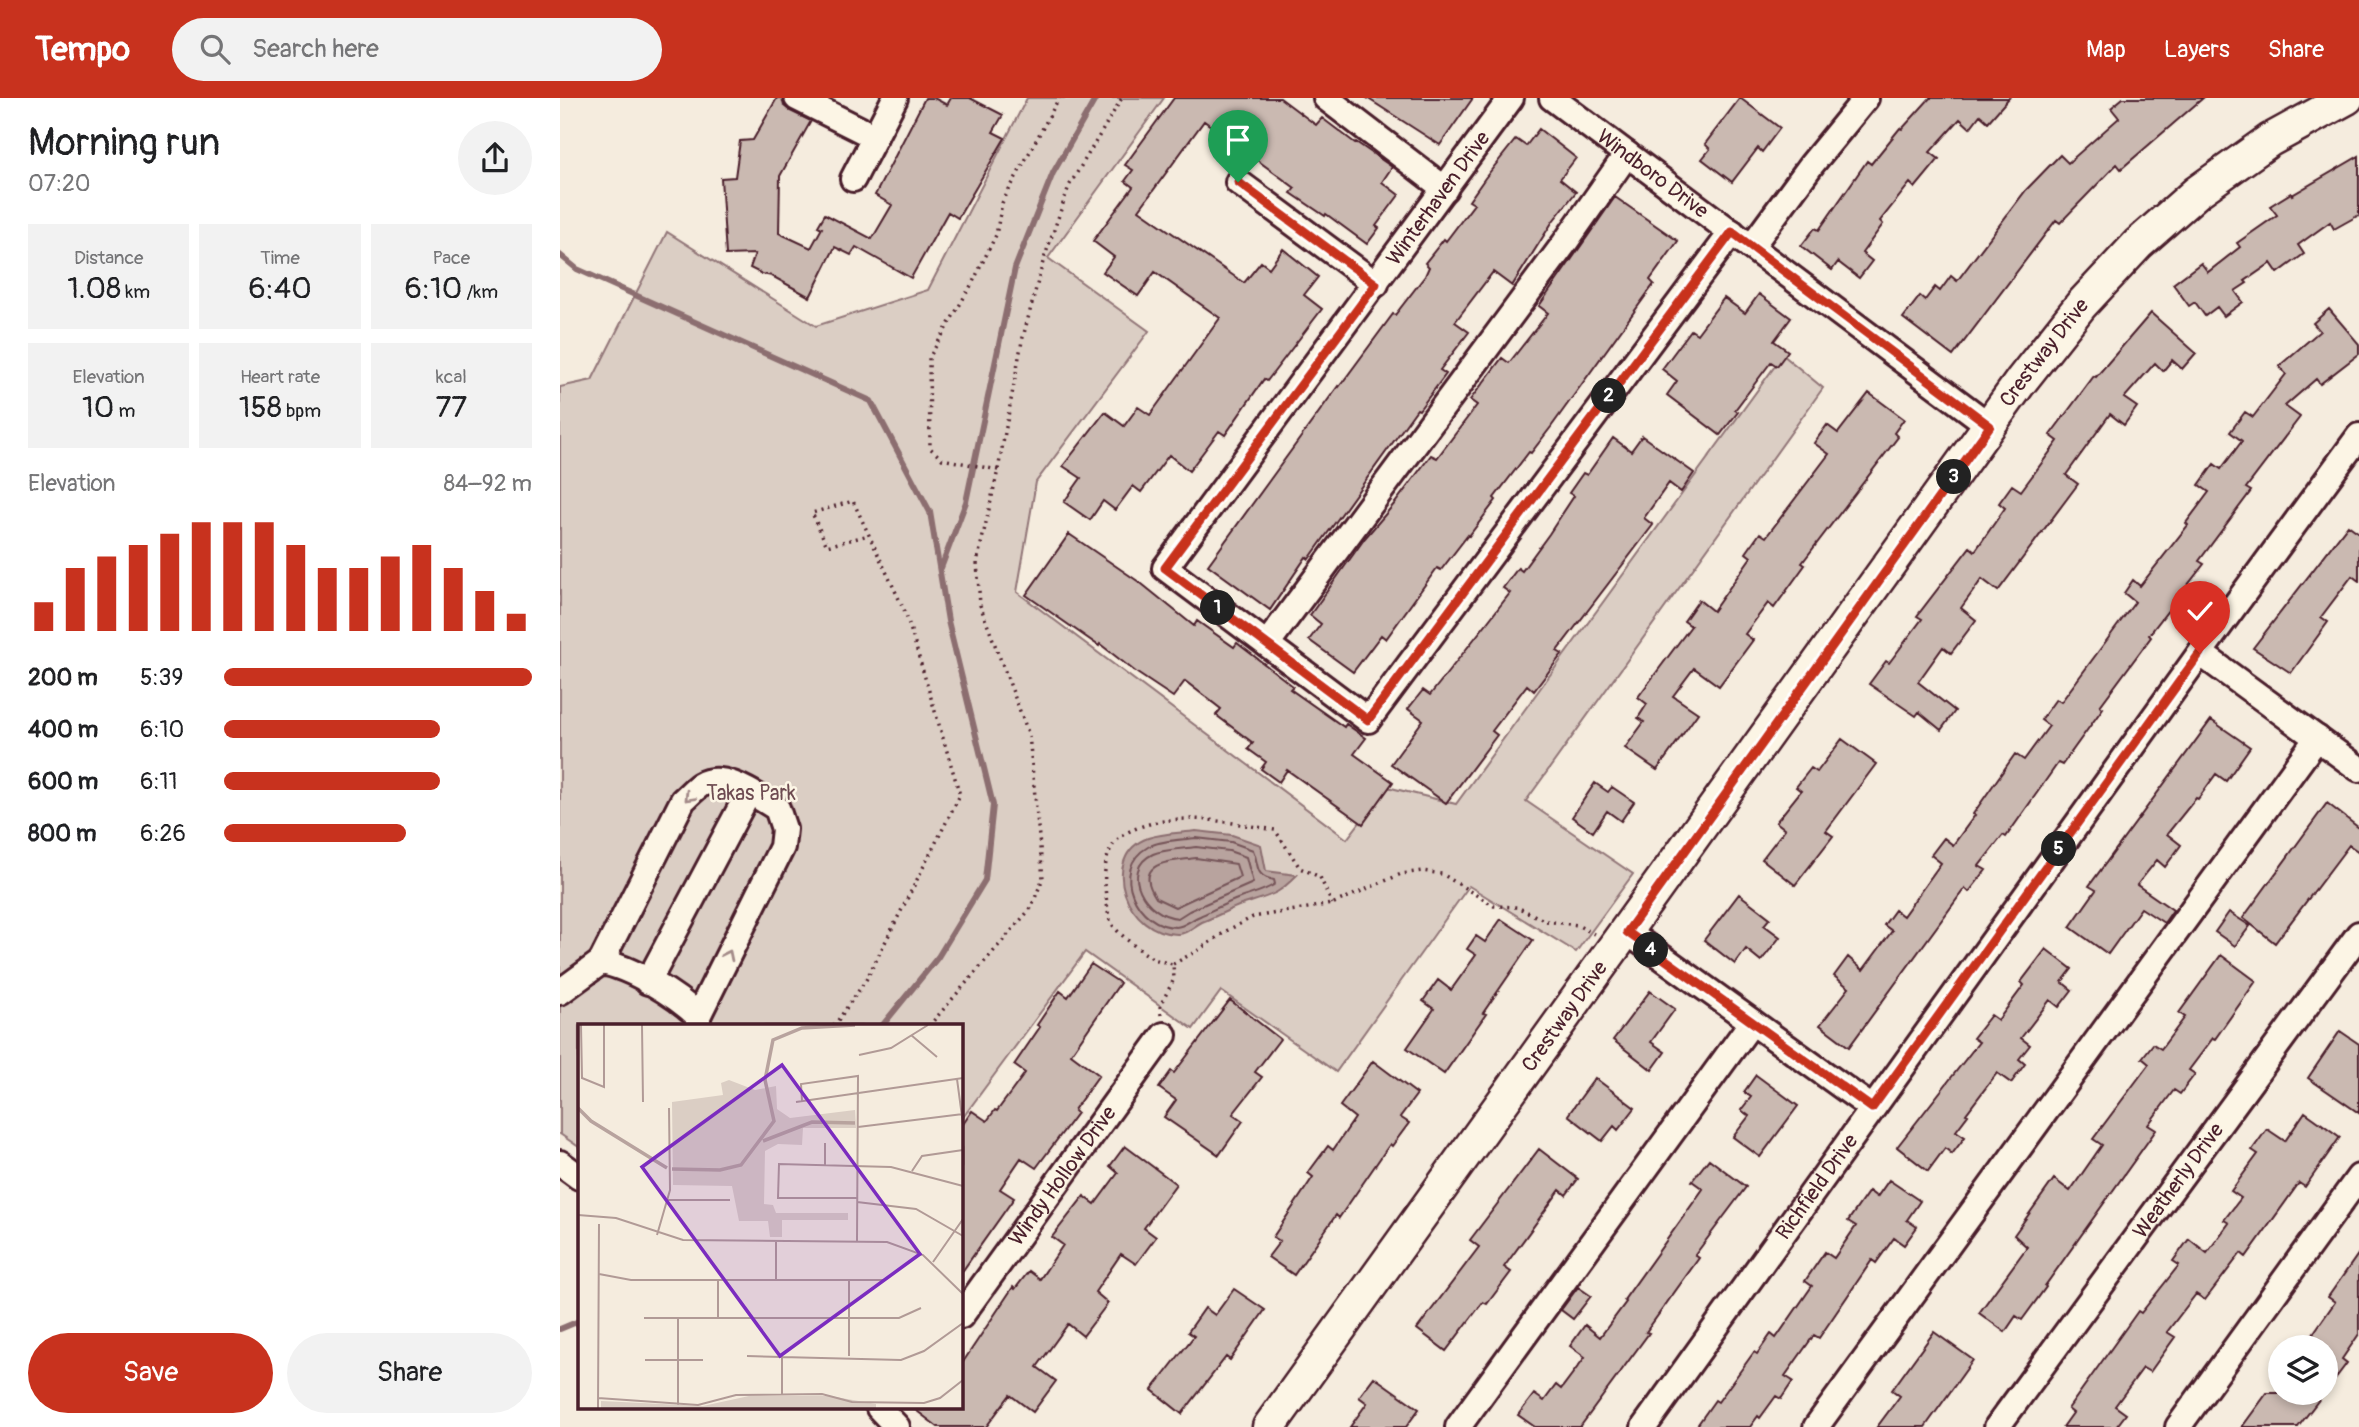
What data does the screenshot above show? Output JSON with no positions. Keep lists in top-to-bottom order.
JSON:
{
  "streets": {
    "main road": ["Crestway Drive"],
    "street": [
      "Windboro Drive",
      "Winterhaven Drive",
      "Windy Hollow Drive",
      "Weatherly Drive",
      "Richfield Drive"
    ]
  },
  "crossings": [
    ["Windboro Drive", "Crestway Drive"]
  ],
  "parks": ["Takas Park"],
  "page": {
    "header": "Tempo",
    "search": "Search here",
    "nav": ["Map", "Layers", "Share"],
    "heading": ["Morning run", "07:20"],
    "stats": [
      ["Distance", "1.08 km"],
      ["Time", "6:40"],
      ["Pace", "6:10 /km"],
      ["Elevation", "10 m"],
      ["Heart rate", "158 bpm"],
      ["kcal", "77"]
    ],
    "pins": [
      "2",
      "3",
      "1",
      "5",
      "4"
    ],
    "chart": ["Elevation", "84–92 m"],
    "list": [
      {
        "name": "200 m",
        "note": "5:39"
      },
      {
        "name": "400 m",
        "note": "6:10"
      },
      {
        "name": "600 m",
        "note": "6:11"
      },
      {
        "name": "800 m",
        "note": "6:26"
      }
    ],
    "buttons": ["Save", "Share"]
  }
}
